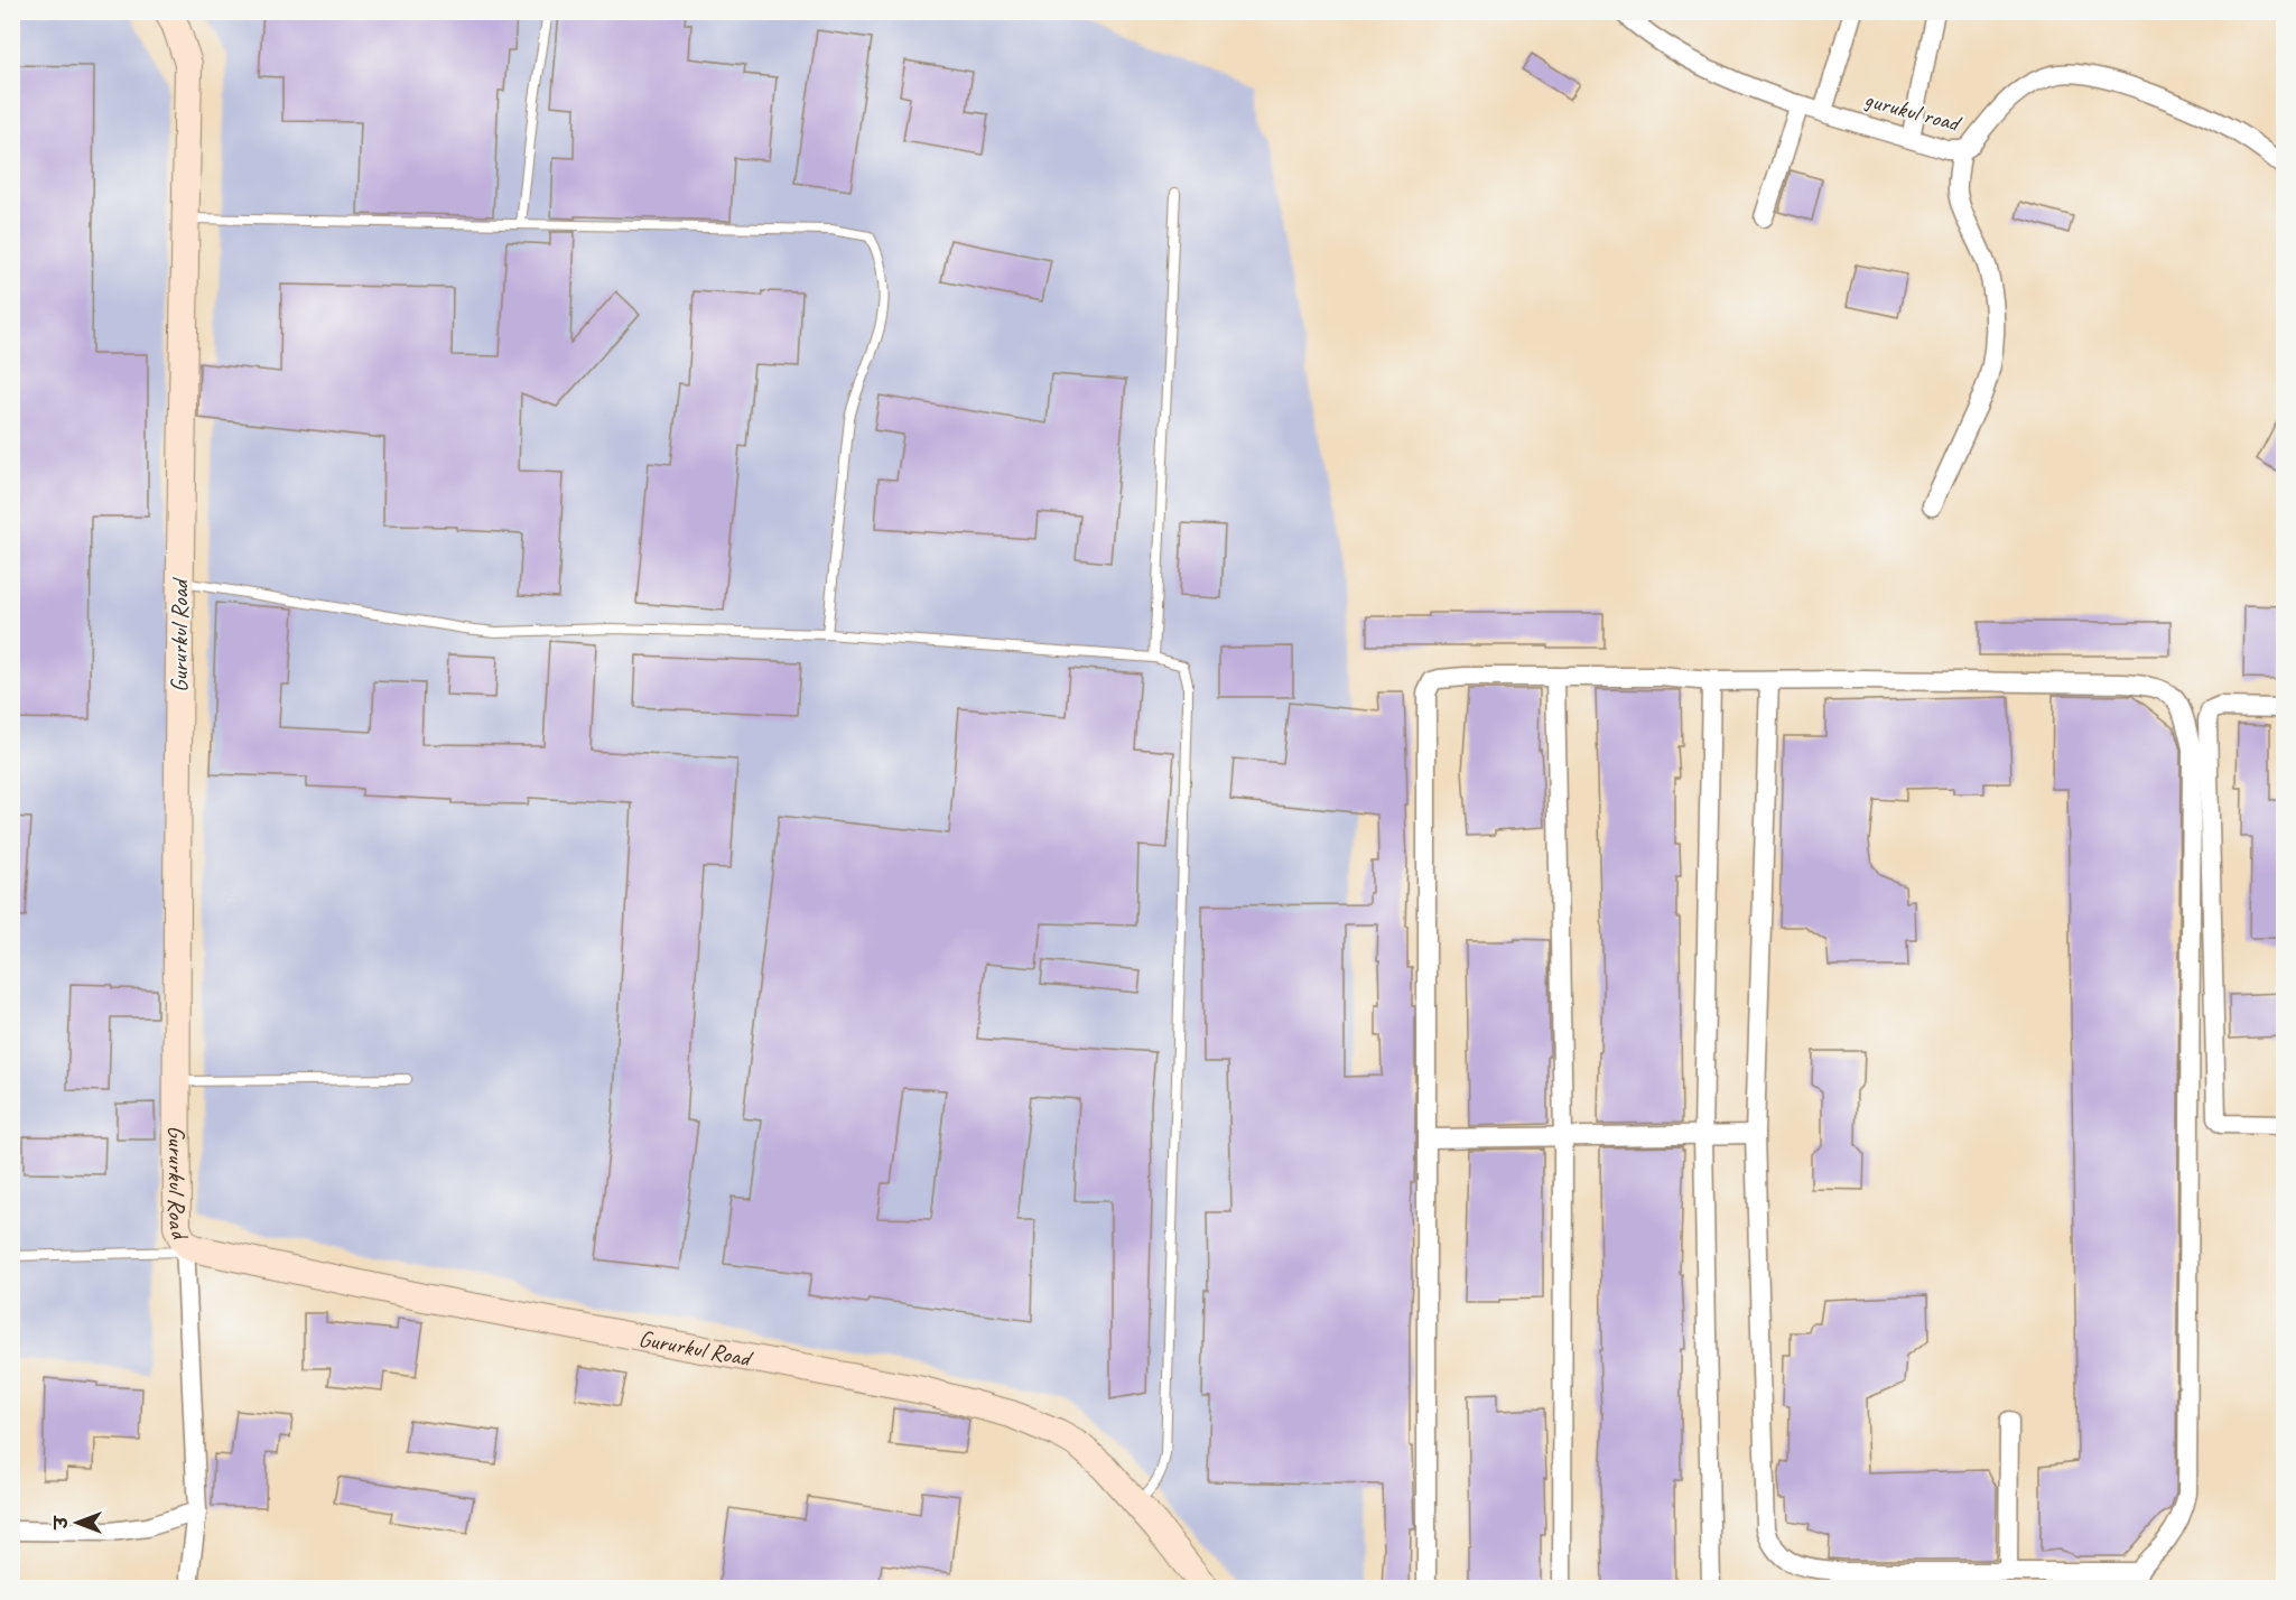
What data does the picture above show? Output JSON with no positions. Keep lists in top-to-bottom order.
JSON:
{
  "streets": {
    "street": ["gurukul road", "Gururkul Road"]
  },
  "north": "left"
}
